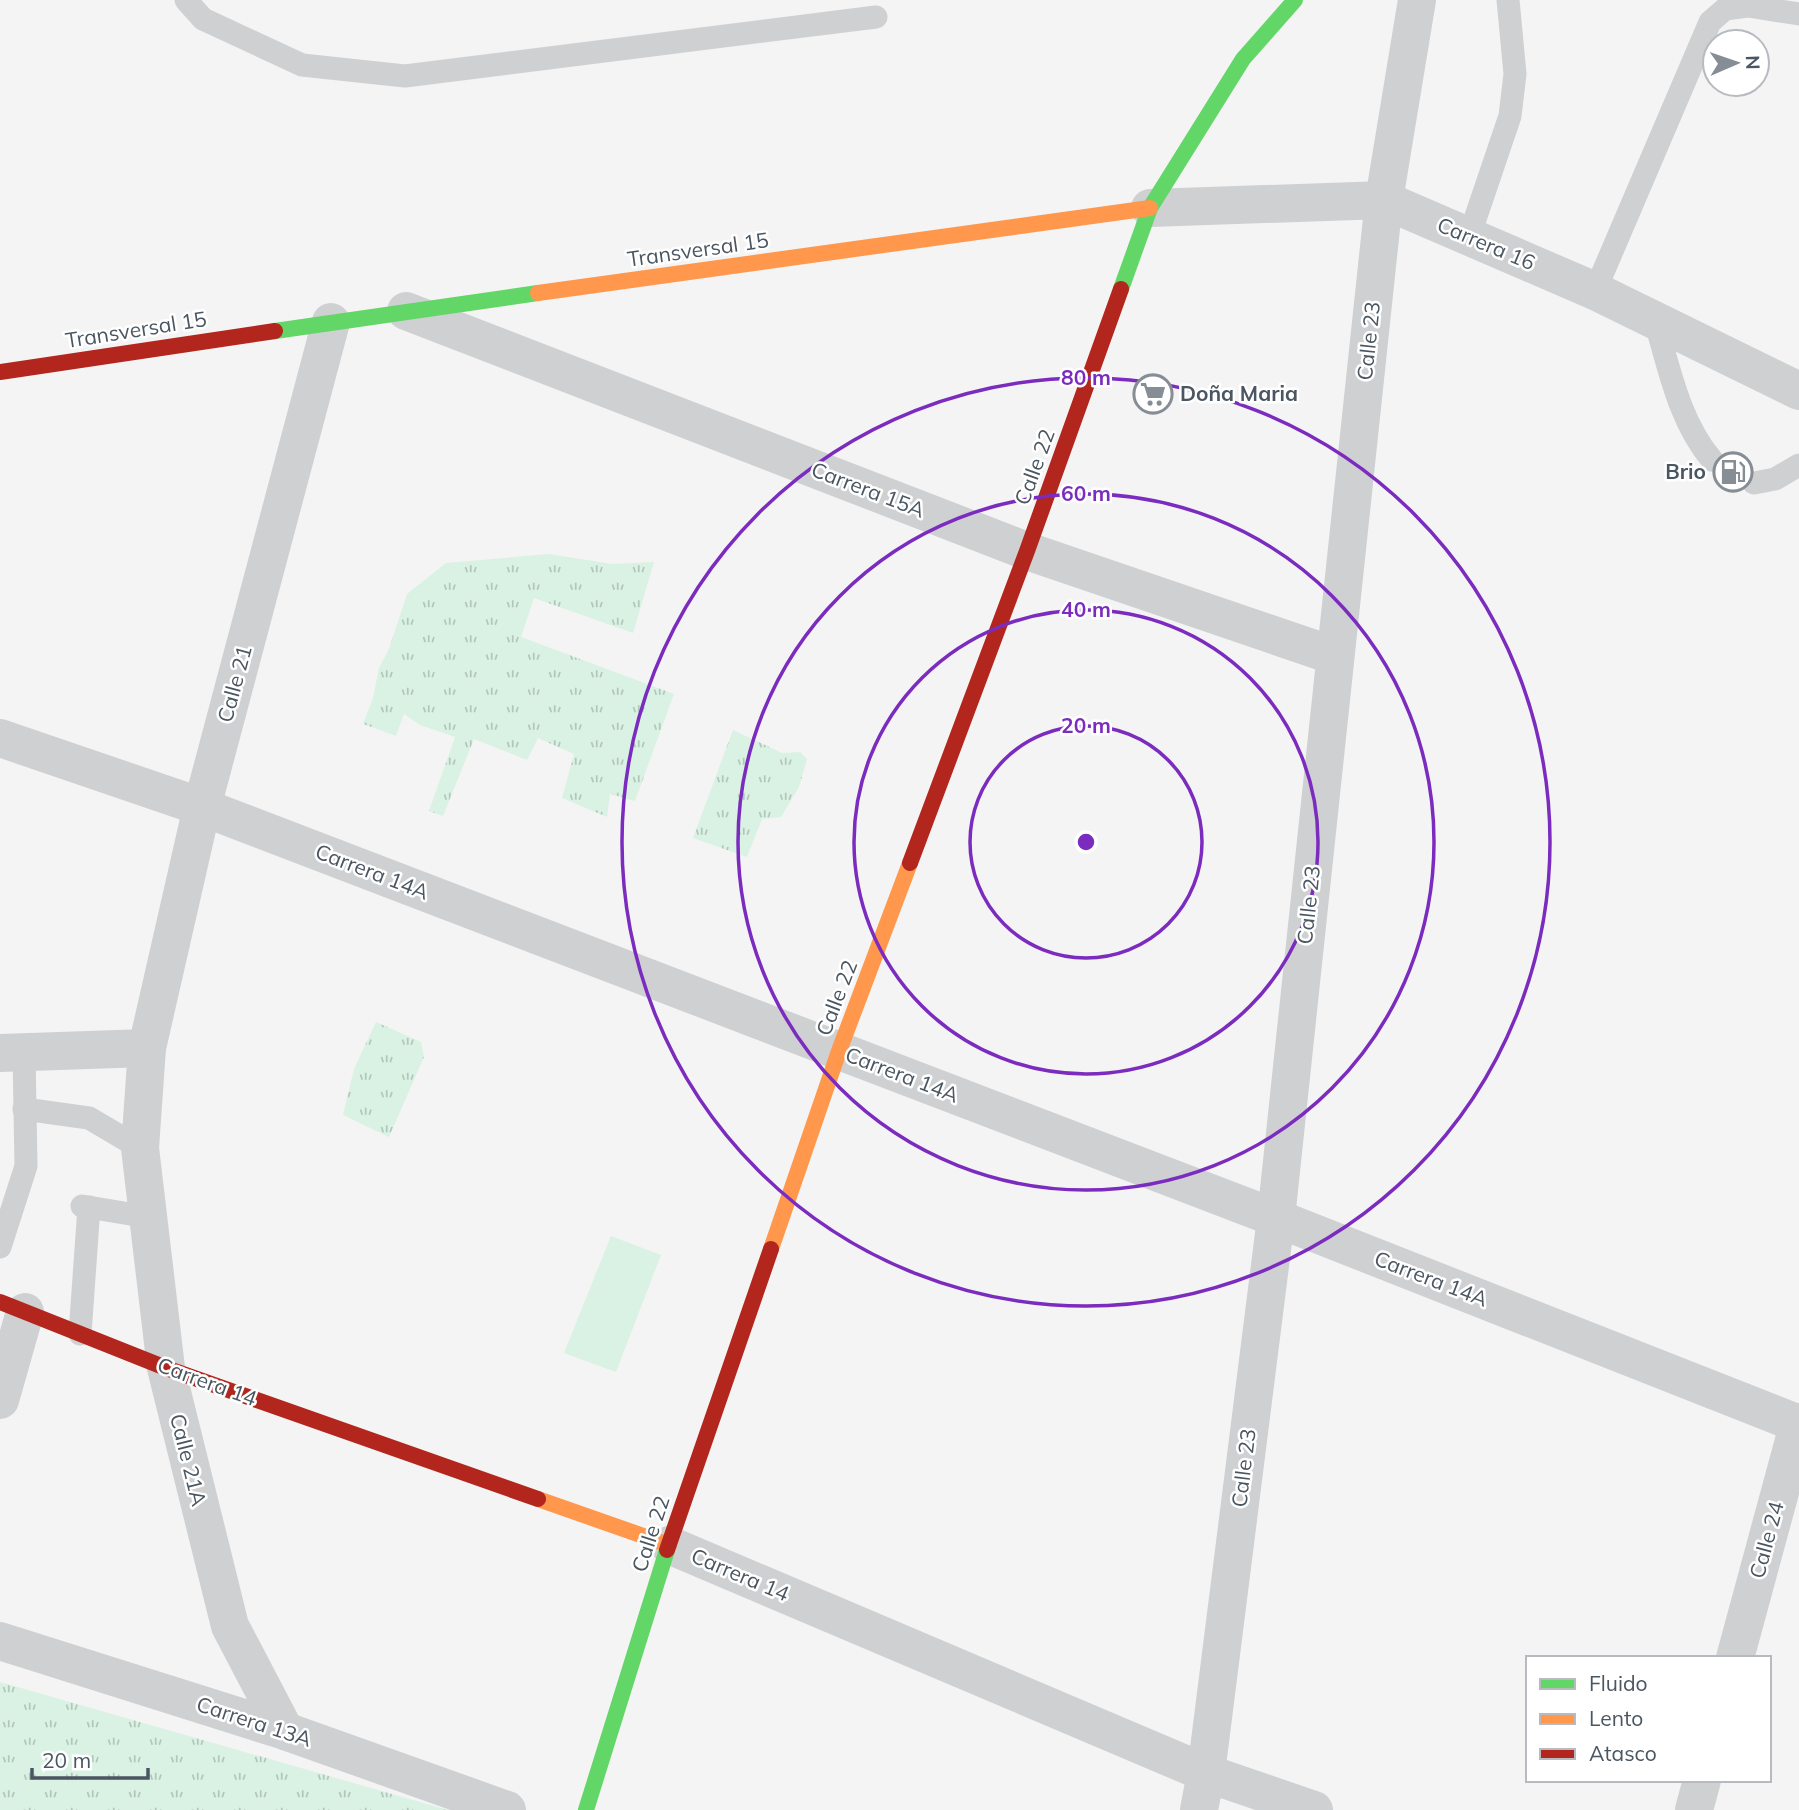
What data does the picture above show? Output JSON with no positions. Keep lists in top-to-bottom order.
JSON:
{
  "streets": {
    "main road": ["Transversal 15", "Calle 22", "Carrera 14"],
    "street": [
      "Carrera 16",
      "Calle 23",
      "Carrera 15A",
      "Calle 21",
      "Carrera 14A",
      "Calle 21A",
      "Calle 24",
      "Carrera 13A"
    ]
  },
  "crossings": [
    ["Carrera 16", "Transversal 15"],
    ["Carrera 16", "Calle 23"],
    ["Carrera 16", "Calle 22"],
    ["Transversal 15", "Calle 22"],
    ["Transversal 15", "Carrera 15A"],
    ["Transversal 15", "Calle 21"],
    ["Calle 23", "Carrera 15A"],
    ["Calle 23", "Carrera 14A"],
    ["Calle 23", "Carrera 14"],
    ["Calle 22", "Carrera 15A"],
    ["Calle 22", "Carrera 14A"],
    ["Calle 22", "Carrera 14"],
    ["Calle 21", "Carrera 14A"],
    ["Calle 21", "Calle 21A"],
    ["Carrera 14A", "Calle 24"],
    ["Carrera 14", "Calle 21A"],
    ["Calle 21A", "Carrera 13A"]
  ],
  "places": {
    "supermarket": ["Doña Maria"],
    "fuel station": ["Brio"]
  },
  "legend": ["Fluido", "Lento", "Atasco"],
  "scale_bar": "20 m",
  "north": "right",
  "rings": [
    "80 m",
    "60 m",
    "40 m",
    "20 m"
  ]
}
